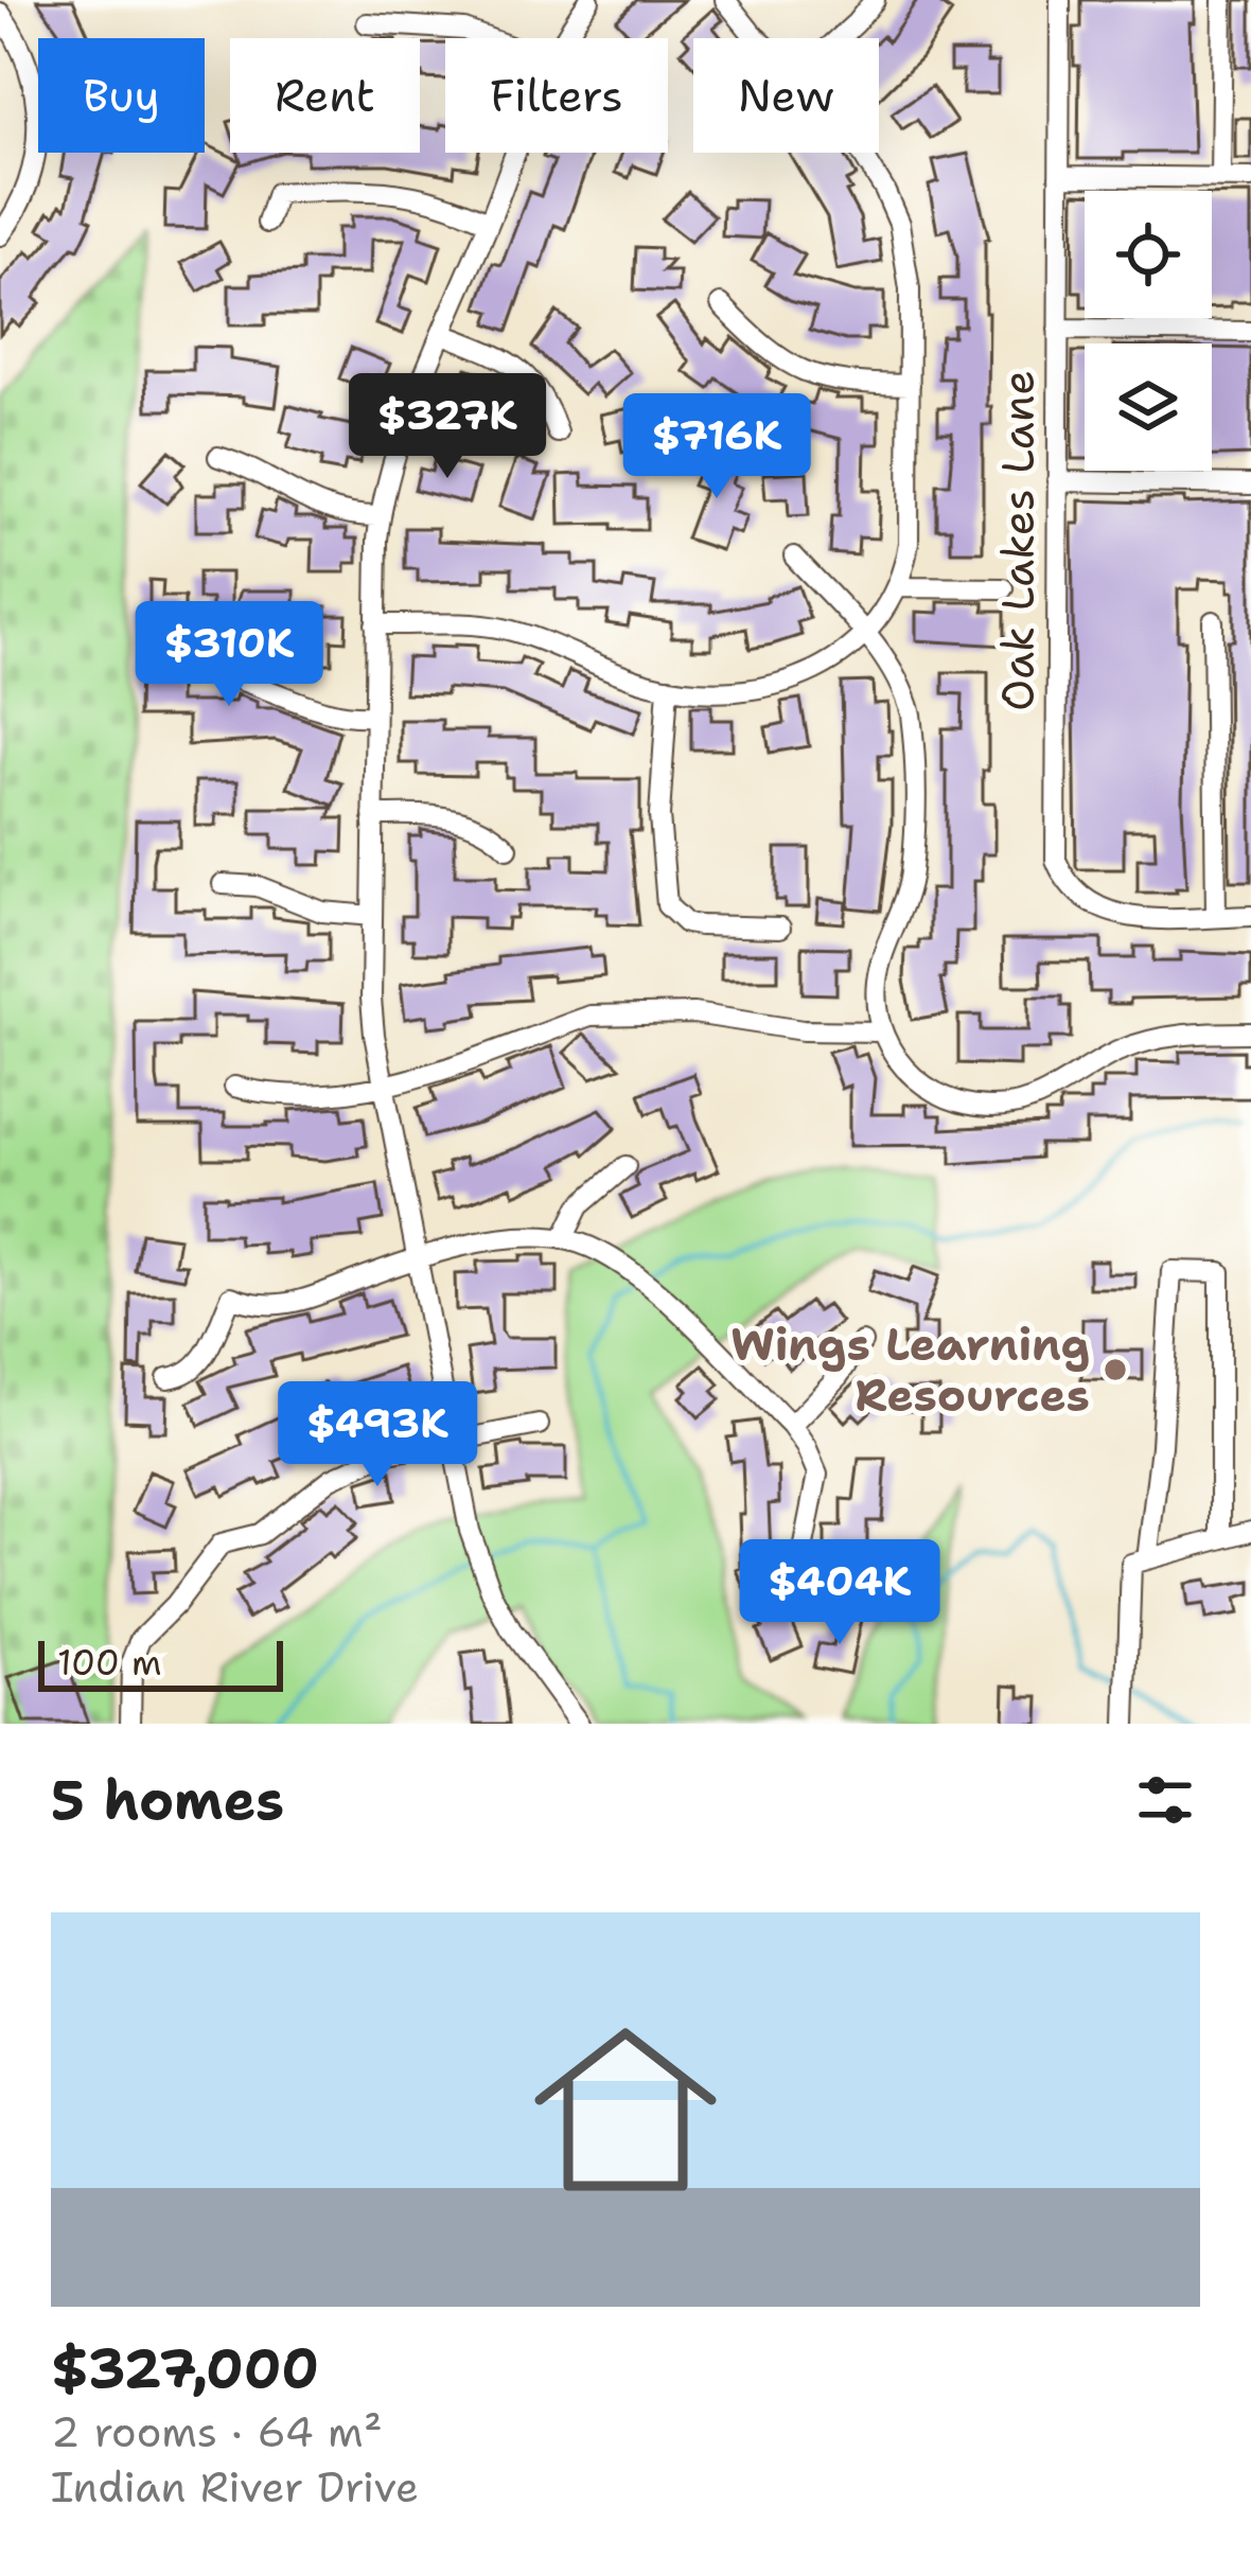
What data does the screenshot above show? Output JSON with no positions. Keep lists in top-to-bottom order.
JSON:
{
  "streets": {
    "street": ["Oak Lakes Lane"]
  },
  "places": ["Wings Learning Resources"],
  "scale_bar": "100 m",
  "page": {
    "chip": [
      "Buy",
      "Rent",
      "Filters",
      "New"
    ],
    "price": [
      "$327K",
      "$716K",
      "$310K",
      "$493K",
      "$404K"
    ],
    "scale": "100 m",
    "heading": "5 homes",
    "list": [
      {
        "name": "$327,000",
        "note": "2 rooms · 64 m² · Indian River Drive"
      }
    ]
  }
}
